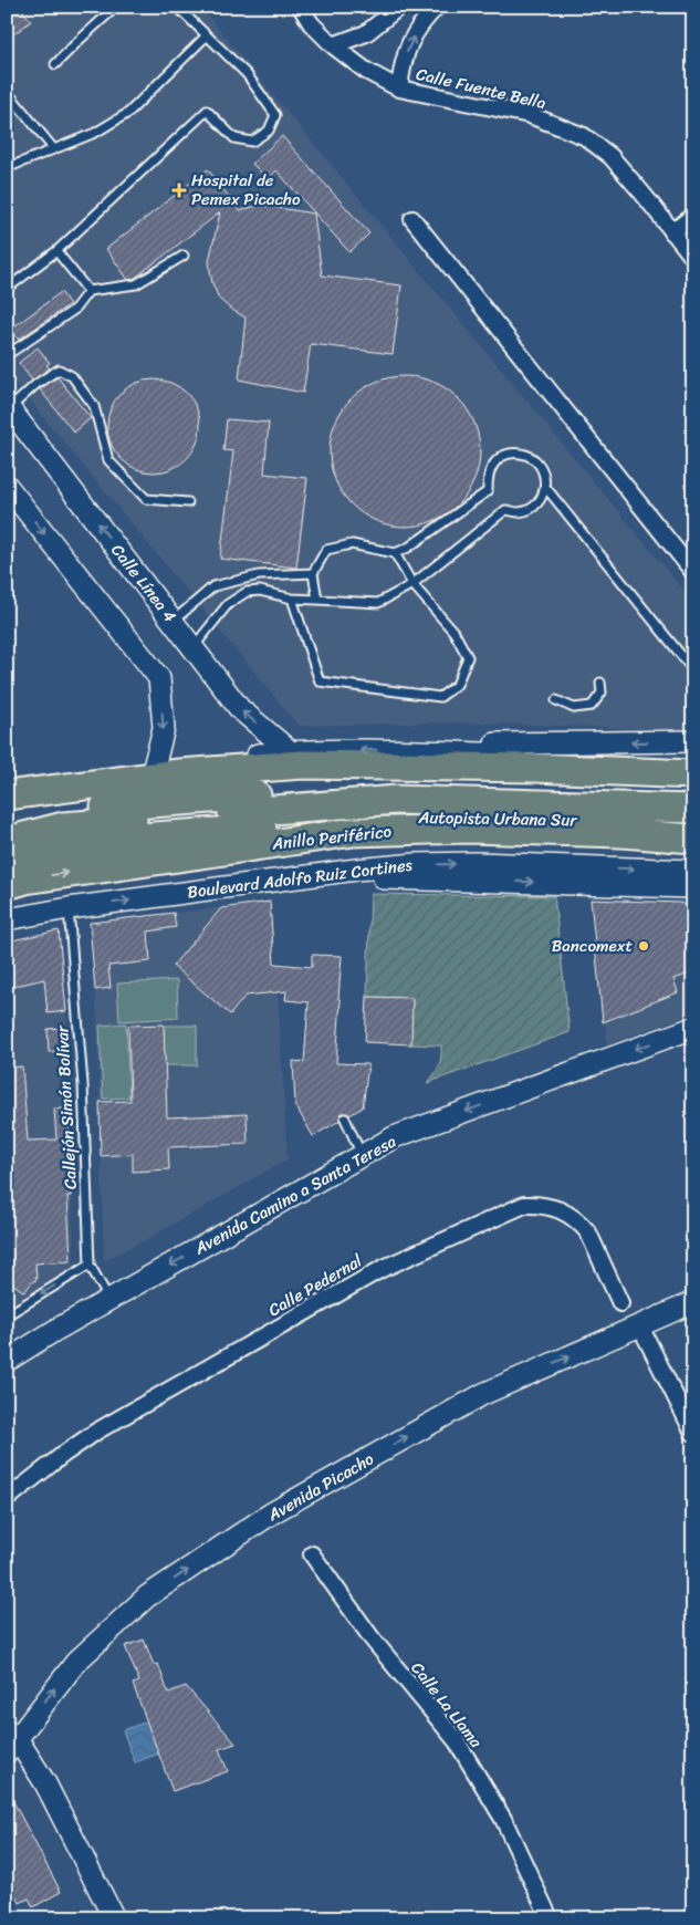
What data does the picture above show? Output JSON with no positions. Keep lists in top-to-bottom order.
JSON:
{
  "streets": {
    "highway": ["Autopista Urbana Sur", "Anillo Periférico"],
    "street": [
      "Calle Fuente Bella",
      "Calle Línea 4",
      "Boulevard Adolfo Ruiz Cortines",
      "Avenida Camino a Santa Teresa",
      "Calle Pedernal",
      "Avenida Picacho",
      "Calle La Llama"
    ],
    "lane": ["Callejón Simón Bolívar"]
  },
  "crossings": [
    ["Boulevard Adolfo Ruiz Cortines", "Callejón Simón Bolívar"],
    ["Callejón Simón Bolívar", "Avenida Camino a Santa Teresa"]
  ],
  "one_way": ["Avenida Camino a Santa Teresa", "Avenida Picacho"],
  "places": {
    "health": ["Hospital de Pemex Picacho"],
    "other": ["Bancomext"]
  }
}
